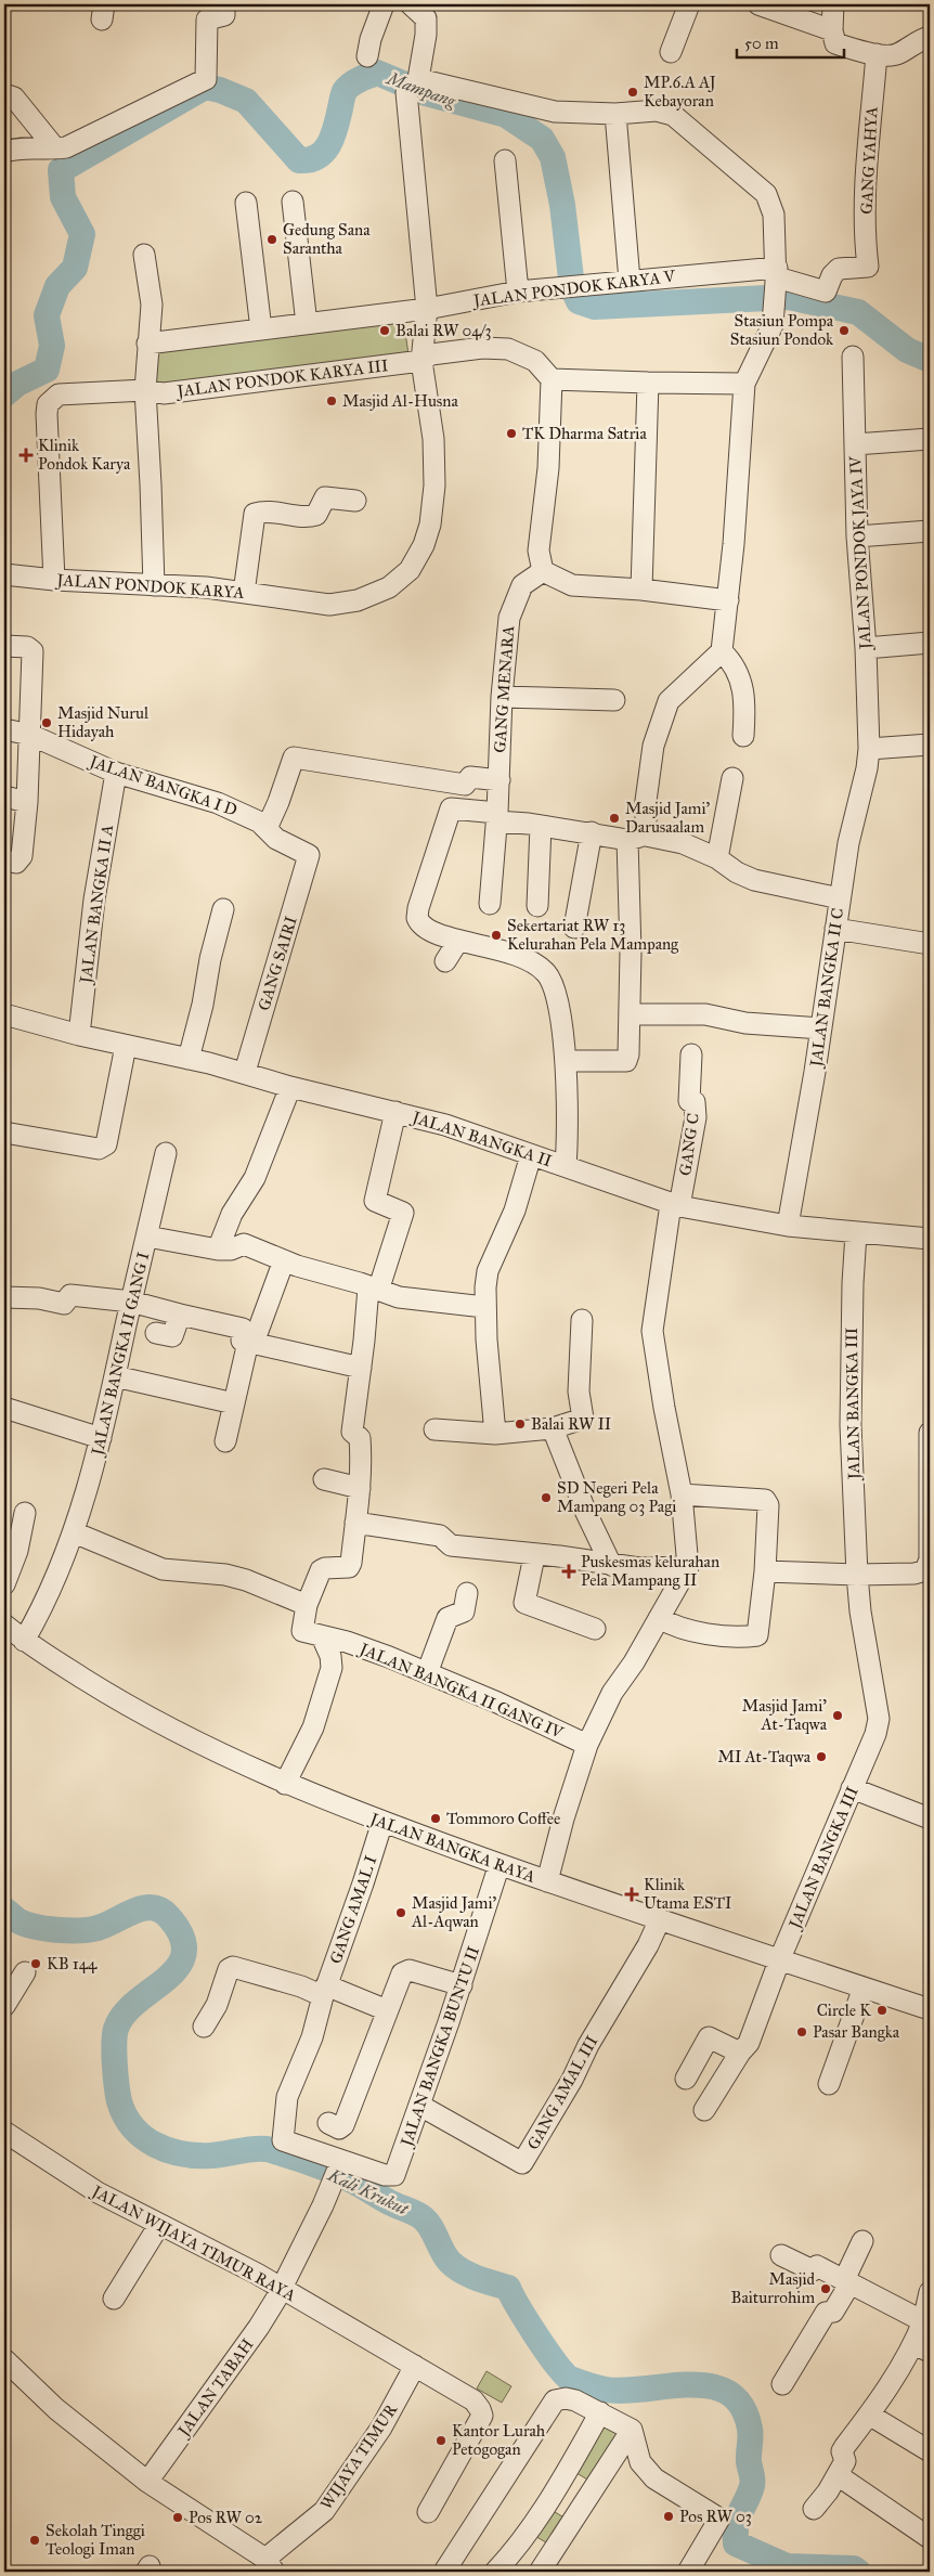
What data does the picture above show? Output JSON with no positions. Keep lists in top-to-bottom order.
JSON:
{
  "streets": {
    "street": [
      "GANG YAHYA",
      "JALAN PONDOK KARYA V",
      "JALAN PONDOK KARYA III",
      "JALAN PONDOK JAYA IV",
      "JALAN PONDOK KARYA",
      "GANG MENARA",
      "JALAN BANGKA I D",
      "JALAN BANGKA II A",
      "GANG SAIRI",
      "JALAN BANGKA II C",
      "JALAN BANGKA II",
      "GANG C",
      "JALAN BANGKA II GANG I",
      "JALAN BANGKA III",
      "JALAN BANGKA II GANG IV",
      "JALAN BANGKA RAYA",
      "GANG AMAL I",
      "JALAN BANGKA BUNTU II",
      "GANG AMAL III",
      "JALAN WIJAYA TIMUR RAYA",
      "JALAN TABAH",
      "WIJAYA TIMUR"
    ]
  },
  "crossings": [
    ["GANG YAHYA", "JALAN PONDOK KARYA V"],
    ["JALAN PONDOK KARYA V", "JALAN PONDOK KARYA"],
    ["JALAN PONDOK KARYA III", "JALAN PONDOK KARYA"],
    ["JALAN PONDOK JAYA IV", "JALAN BANGKA II C"],
    ["JALAN BANGKA I D", "JALAN BANGKA II A"],
    ["JALAN BANGKA I D", "GANG SAIRI"],
    ["JALAN BANGKA II A", "JALAN BANGKA II"],
    ["GANG SAIRI", "JALAN BANGKA II"],
    ["JALAN BANGKA II C", "JALAN BANGKA II"],
    ["JALAN BANGKA II", "GANG C"],
    ["JALAN BANGKA II", "JALAN BANGKA III"],
    ["JALAN BANGKA II GANG I", "JALAN BANGKA RAYA"],
    ["JALAN BANGKA III", "JALAN BANGKA RAYA"],
    ["JALAN BANGKA RAYA", "GANG AMAL I"],
    ["JALAN BANGKA RAYA", "JALAN BANGKA BUNTU II"],
    ["JALAN BANGKA RAYA", "GANG AMAL III"],
    ["GANG AMAL I", "JALAN BANGKA BUNTU II"],
    ["GANG AMAL I", "JALAN TABAH"],
    ["JALAN BANGKA BUNTU II", "GANG AMAL III"],
    ["JALAN BANGKA BUNTU II", "JALAN TABAH"],
    ["JALAN WIJAYA TIMUR RAYA", "JALAN TABAH"],
    ["JALAN WIJAYA TIMUR RAYA", "WIJAYA TIMUR"]
  ],
  "water": ["Mampang", "Kali Krukut"],
  "places": {
    "other": [
      "MP.6.A AJ Kebayoran",
      "Gedung Sana Sarantha",
      "Balai RW 04/3",
      "Stasiun Pompa Stasiun Pondok",
      "Masjid Al-Husna",
      "TK Dharma Satria",
      "Masjid Nurul Hidayah",
      "Masjid Jami' Darusaalam",
      "Sekertariat RW 13 Kelurahan Pela Mampang",
      "Balai RW II",
      "SD Negeri Pela Mampang 03 Pagi",
      "Masjid Jami' At-Taqwa",
      "MI At-Taqwa",
      "Tommoro Coffee",
      "Masjid Jami' Al-Aqwan",
      "KB 144",
      "Circle K",
      "Pasar Bangka",
      "Masjid Baiturrohim",
      "Kantor Lurah Petogogan",
      "Pos RW 03",
      "Pos RW 02",
      "Sekolah Tinggi Teologi Iman"
    ],
    "health": ["Klinik Pondok Karya", "Puskesmas kelurahan Pela Mampang II", "Klinik Utama ESTI"]
  },
  "scale_bar": "50 m"
}
